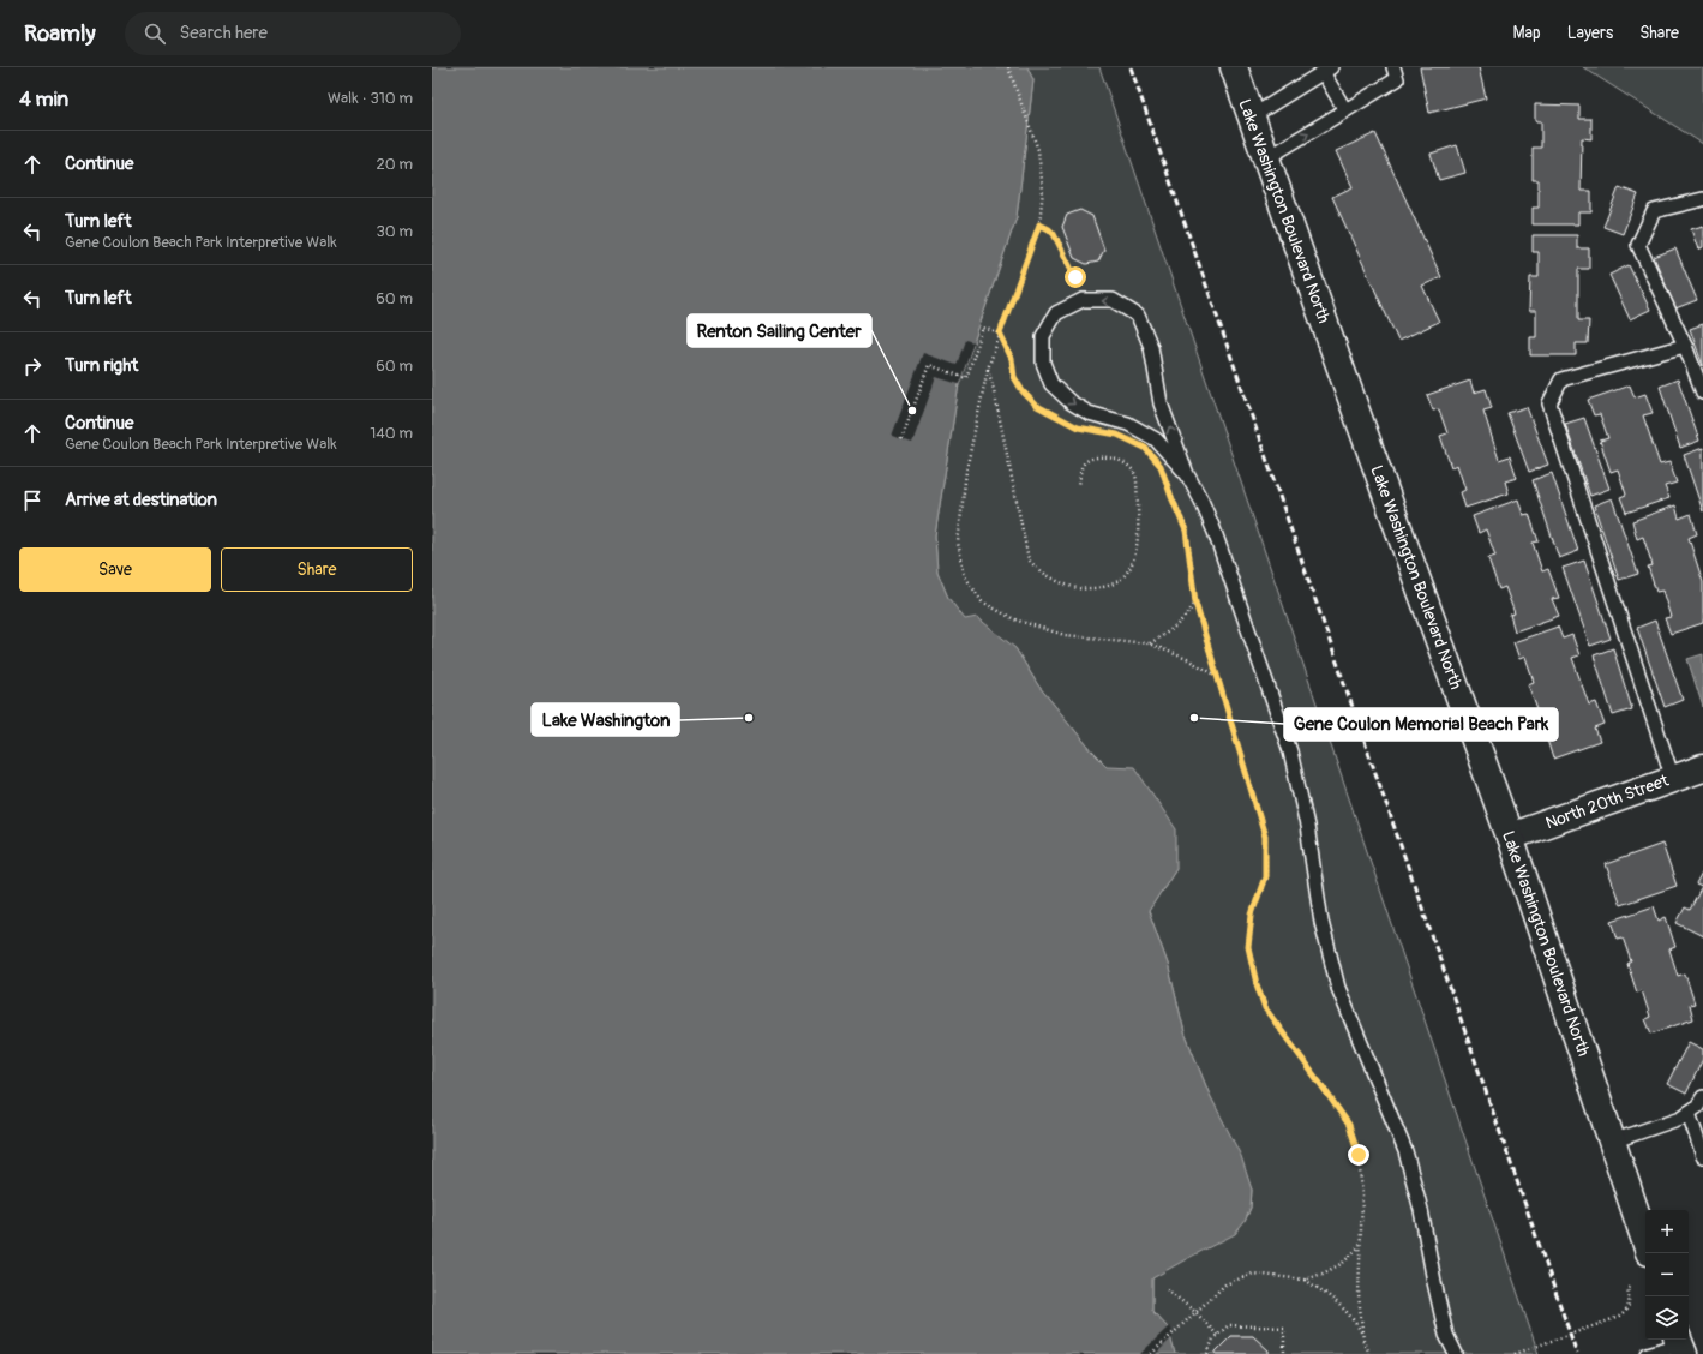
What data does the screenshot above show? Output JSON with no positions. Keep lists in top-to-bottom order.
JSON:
{
  "streets": {
    "street": ["Lake Washington Boulevard North", "North 20th Street"]
  },
  "crossings": [
    ["Lake Washington Boulevard North", "North 20th Street"]
  ],
  "places": ["Renton Sailing Center", "Lake Washington", "Gene Coulon Memorial Beach Park"],
  "page": {
    "header": "Roamly",
    "search": "Search here",
    "nav": ["Map", "Layers", "Share"],
    "heading": ["4 min", "Walk · 310 m"],
    "list": [
      ["Continue", "20 m"],
      ["Turn left", "Gene Coulon Beach Park Interpretive Walk", "30 m"],
      ["Turn left", "60 m"],
      ["Turn right", "60 m"],
      ["Continue", "Gene Coulon Beach Park Interpretive Walk", "140 m"],
      "Arrive at destination"
    ],
    "buttons": ["Save", "Share"],
    "map_buttons": ["+", "−"]
  }
}
